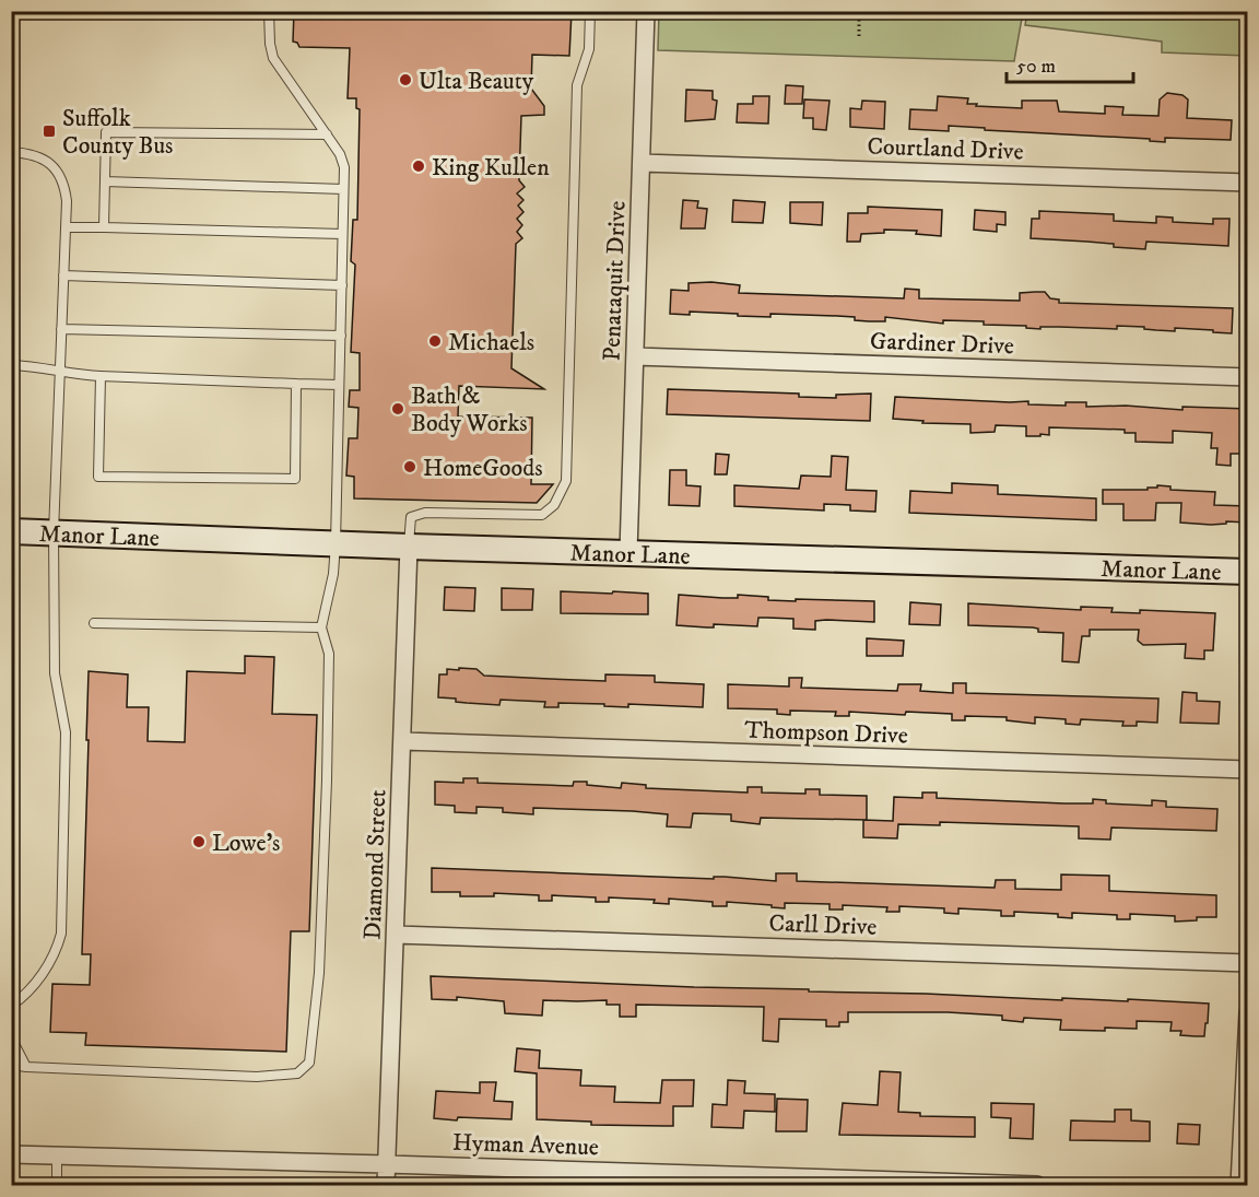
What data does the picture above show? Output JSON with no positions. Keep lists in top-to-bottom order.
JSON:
{
  "streets": {
    "street": [
      "Courtland Drive",
      "Penataquit Drive",
      "Gardiner Drive",
      "Manor Lane",
      "Thompson Drive",
      "Diamond Street",
      "Carll Drive",
      "Hyman Avenue"
    ]
  },
  "crossings": [
    ["Courtland Drive", "Penataquit Drive"],
    ["Penataquit Drive", "Gardiner Drive"],
    ["Penataquit Drive", "Manor Lane"],
    ["Manor Lane", "Diamond Street"],
    ["Thompson Drive", "Diamond Street"],
    ["Diamond Street", "Carll Drive"],
    ["Diamond Street", "Hyman Avenue"]
  ],
  "places": {
    "other": [
      "Ulta Beauty",
      "King Kullen",
      "Michaels",
      "Bath & Body Works",
      "HomeGoods",
      "Lowe's"
    ],
    "transit": ["Suffolk County Bus"]
  },
  "scale_bar": "50 m"
}
